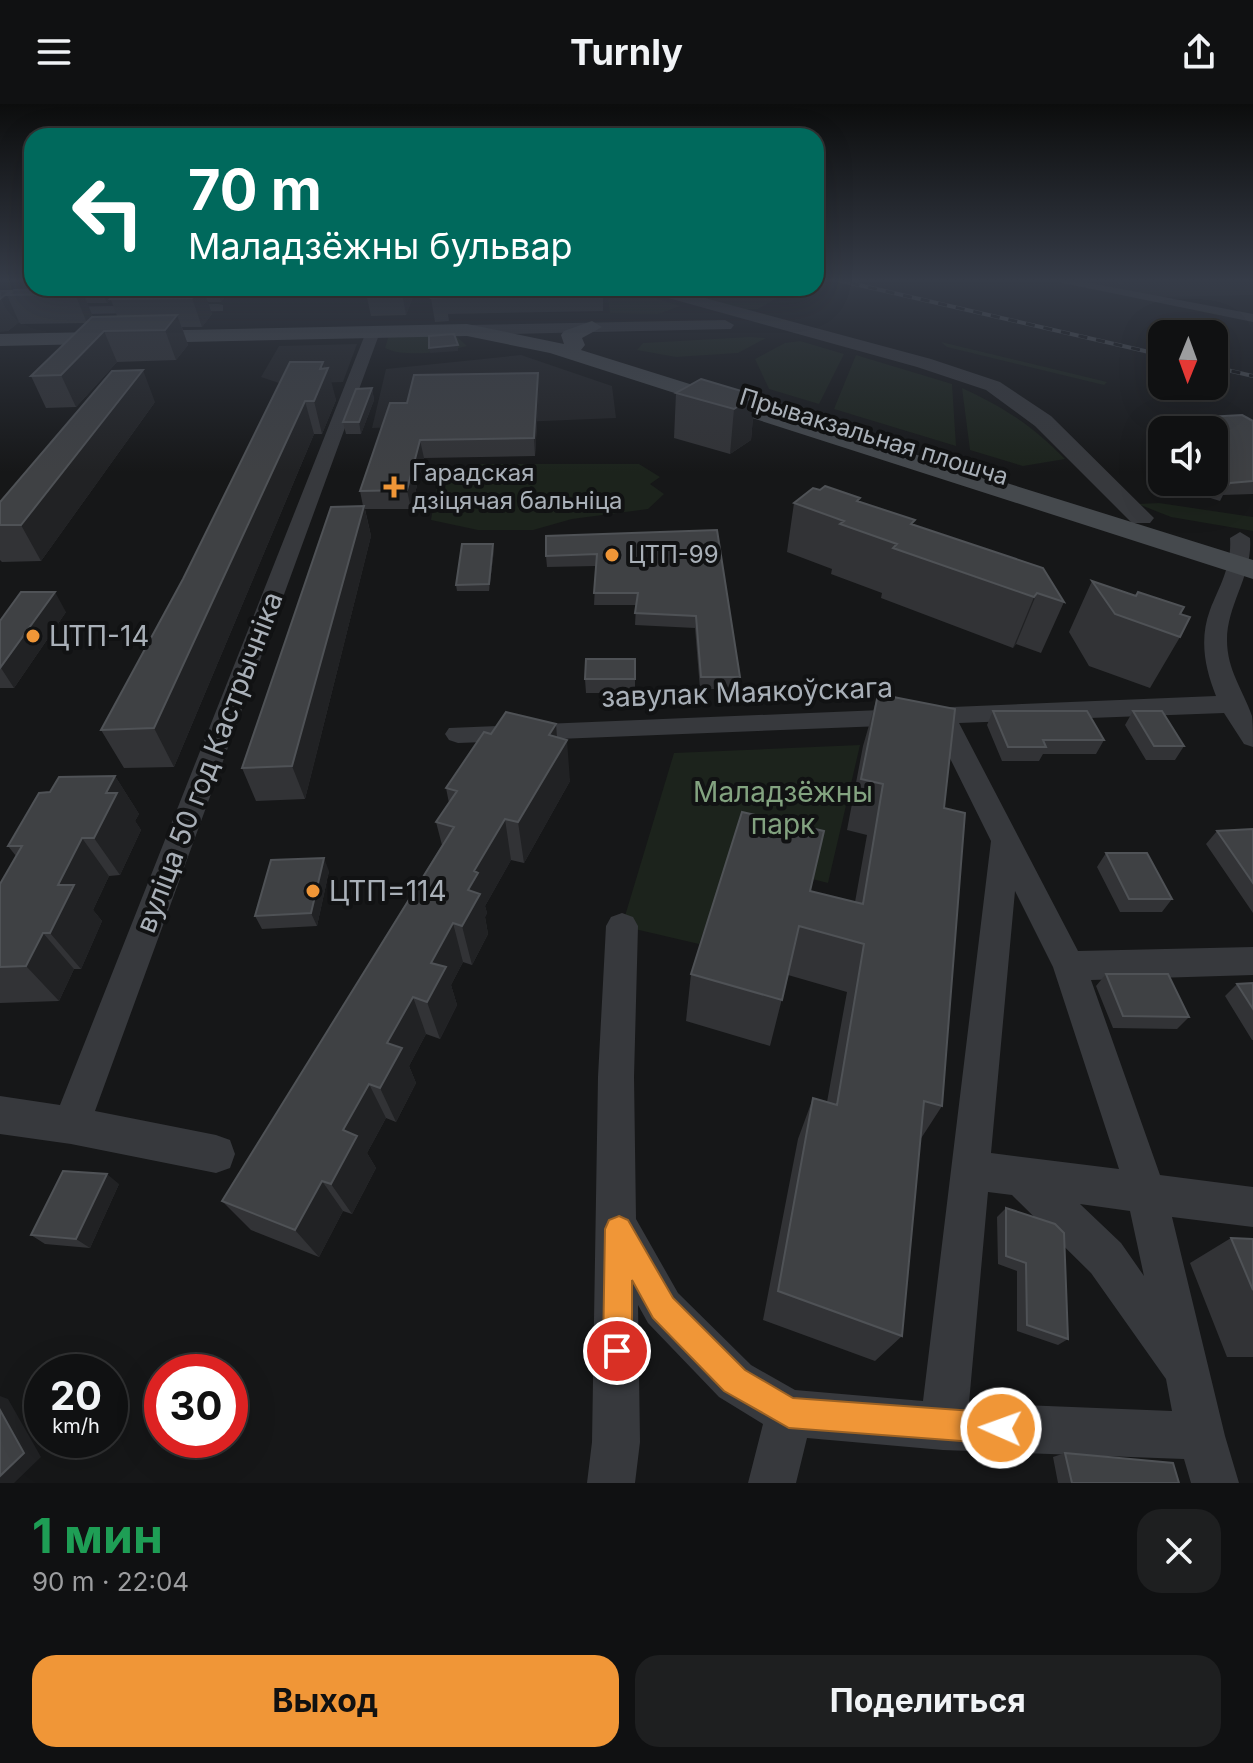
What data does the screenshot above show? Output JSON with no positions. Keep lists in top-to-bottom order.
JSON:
{
  "streets": {
    "main road": ["Прывакзальная плошча"],
    "street": ["завулак Маякоўскага", "вуліца 50 год Кастрычніка"]
  },
  "parks": ["Маладзёжны парк"],
  "places": {
    "health": ["Гарадская дзіцячая бальніца"],
    "other": ["ЦТП-99", "ЦТП-14", "ЦТП=114"]
  },
  "north": "bottom",
  "page": {
    "header": "Turnly",
    "turn": ["70 m", "Маладзёжны бульвар"],
    "speed": "20 km/h",
    "limit": "30",
    "heading": ["1 мин", "90 m · 22:04"],
    "buttons": ["Выход", "Поделиться"]
  }
}
